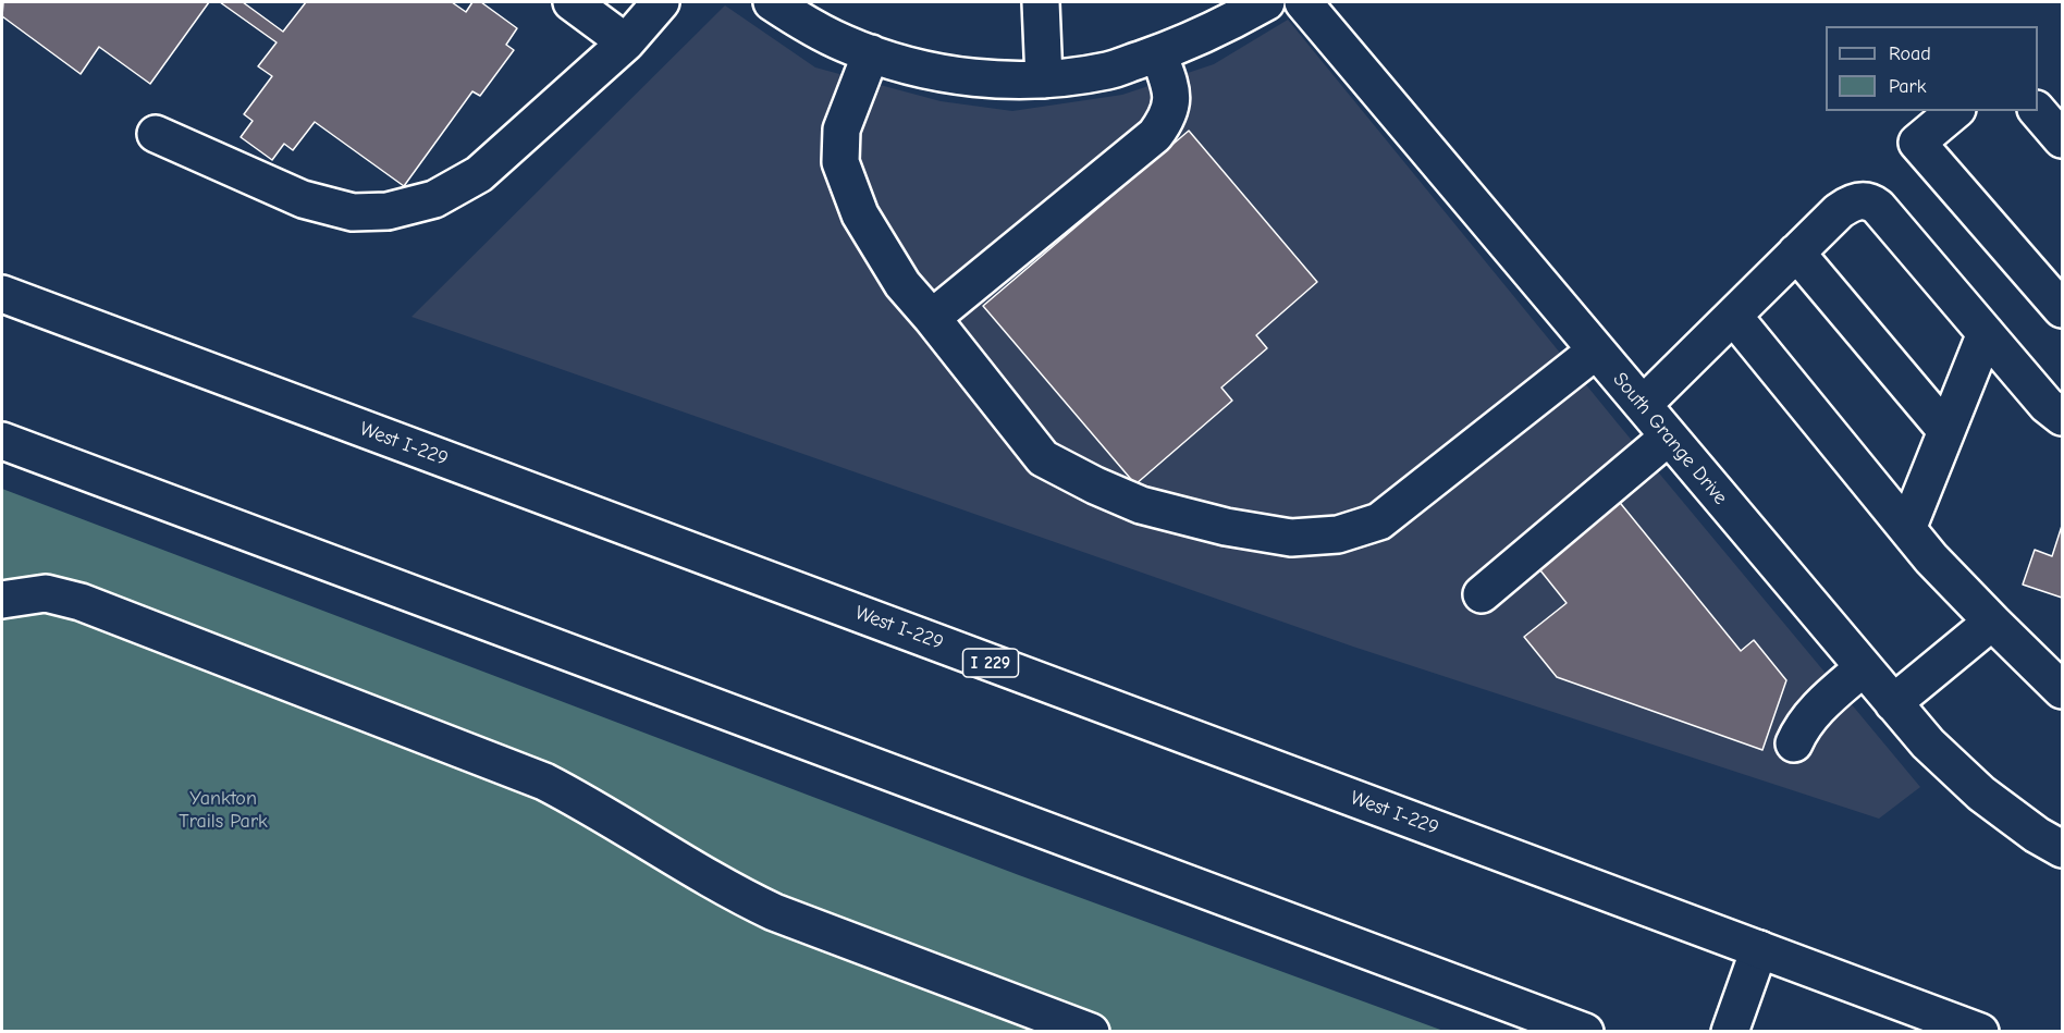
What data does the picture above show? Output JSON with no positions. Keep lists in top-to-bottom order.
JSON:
{
  "streets": {
    "main road": ["South Grange Drive", "West I-229", "I 229"]
  },
  "parks": ["Yankton Trails Park"],
  "legend": ["Road", "Park"]
}
